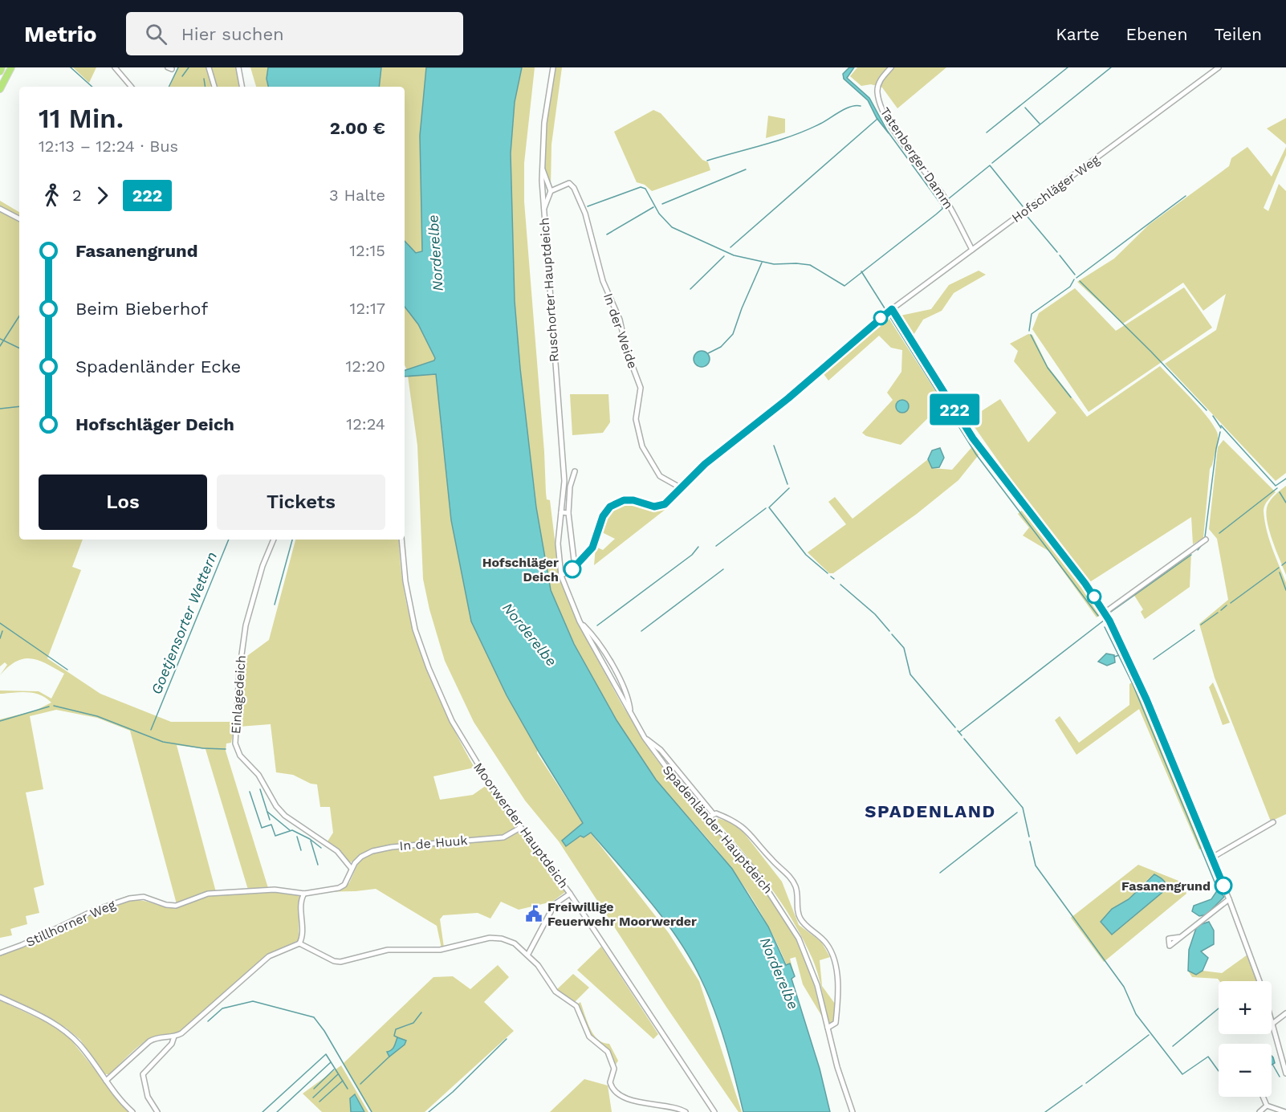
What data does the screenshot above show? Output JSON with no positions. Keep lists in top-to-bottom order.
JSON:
{
  "streets": {
    "street": [
      "Tatenberger Damm",
      "Hofschläger Weg",
      "Ruschorter Hauptdeich",
      "In der Weide",
      "Einlagedeich",
      "Moorwerder Hauptdeich",
      "Spadenländer Hauptdeich",
      "In de Huuk",
      "Stillhorner Weg"
    ]
  },
  "crossings": [
    ["Tatenberger Damm", "Hofschläger Weg"],
    ["Ruschorter Hauptdeich", "Spadenländer Hauptdeich"],
    ["Einlagedeich", "In de Huuk"],
    ["Einlagedeich", "Stillhorner Weg"],
    ["Moorwerder Hauptdeich", "In de Huuk"],
    ["In de Huuk", "Stillhorner Weg"]
  ],
  "districts": ["SPADENLAND"],
  "water": ["Norderelbe", "Goetjensorter Wettern"],
  "places": {
    "other": ["Hofschläger Deich", "Fasanengrund"],
    "public building": ["Freiwillige Feuerwehr Moorwerder"]
  },
  "lines": ["bus line 222"],
  "page": {
    "header": "Metrio",
    "search": "Hier suchen",
    "nav": ["Karte", "Ebenen", "Teilen"],
    "on_map": "222",
    "heading": ["11 Min.", "12:13 – 12:24 · Bus", "2.00 €"],
    "legs": ["2", "222", "3 Halte"],
    "list": [
      {
        "name": "Fasanengrund",
        "value": "12:15"
      },
      {
        "name": "Beim Bieberhof",
        "value": "12:17"
      },
      {
        "name": "Spadenländer Ecke",
        "value": "12:20"
      },
      {
        "name": "Hofschläger Deich",
        "value": "12:24"
      }
    ],
    "buttons": ["Los", "Tickets"],
    "map_buttons": ["+", "−"]
  }
}
